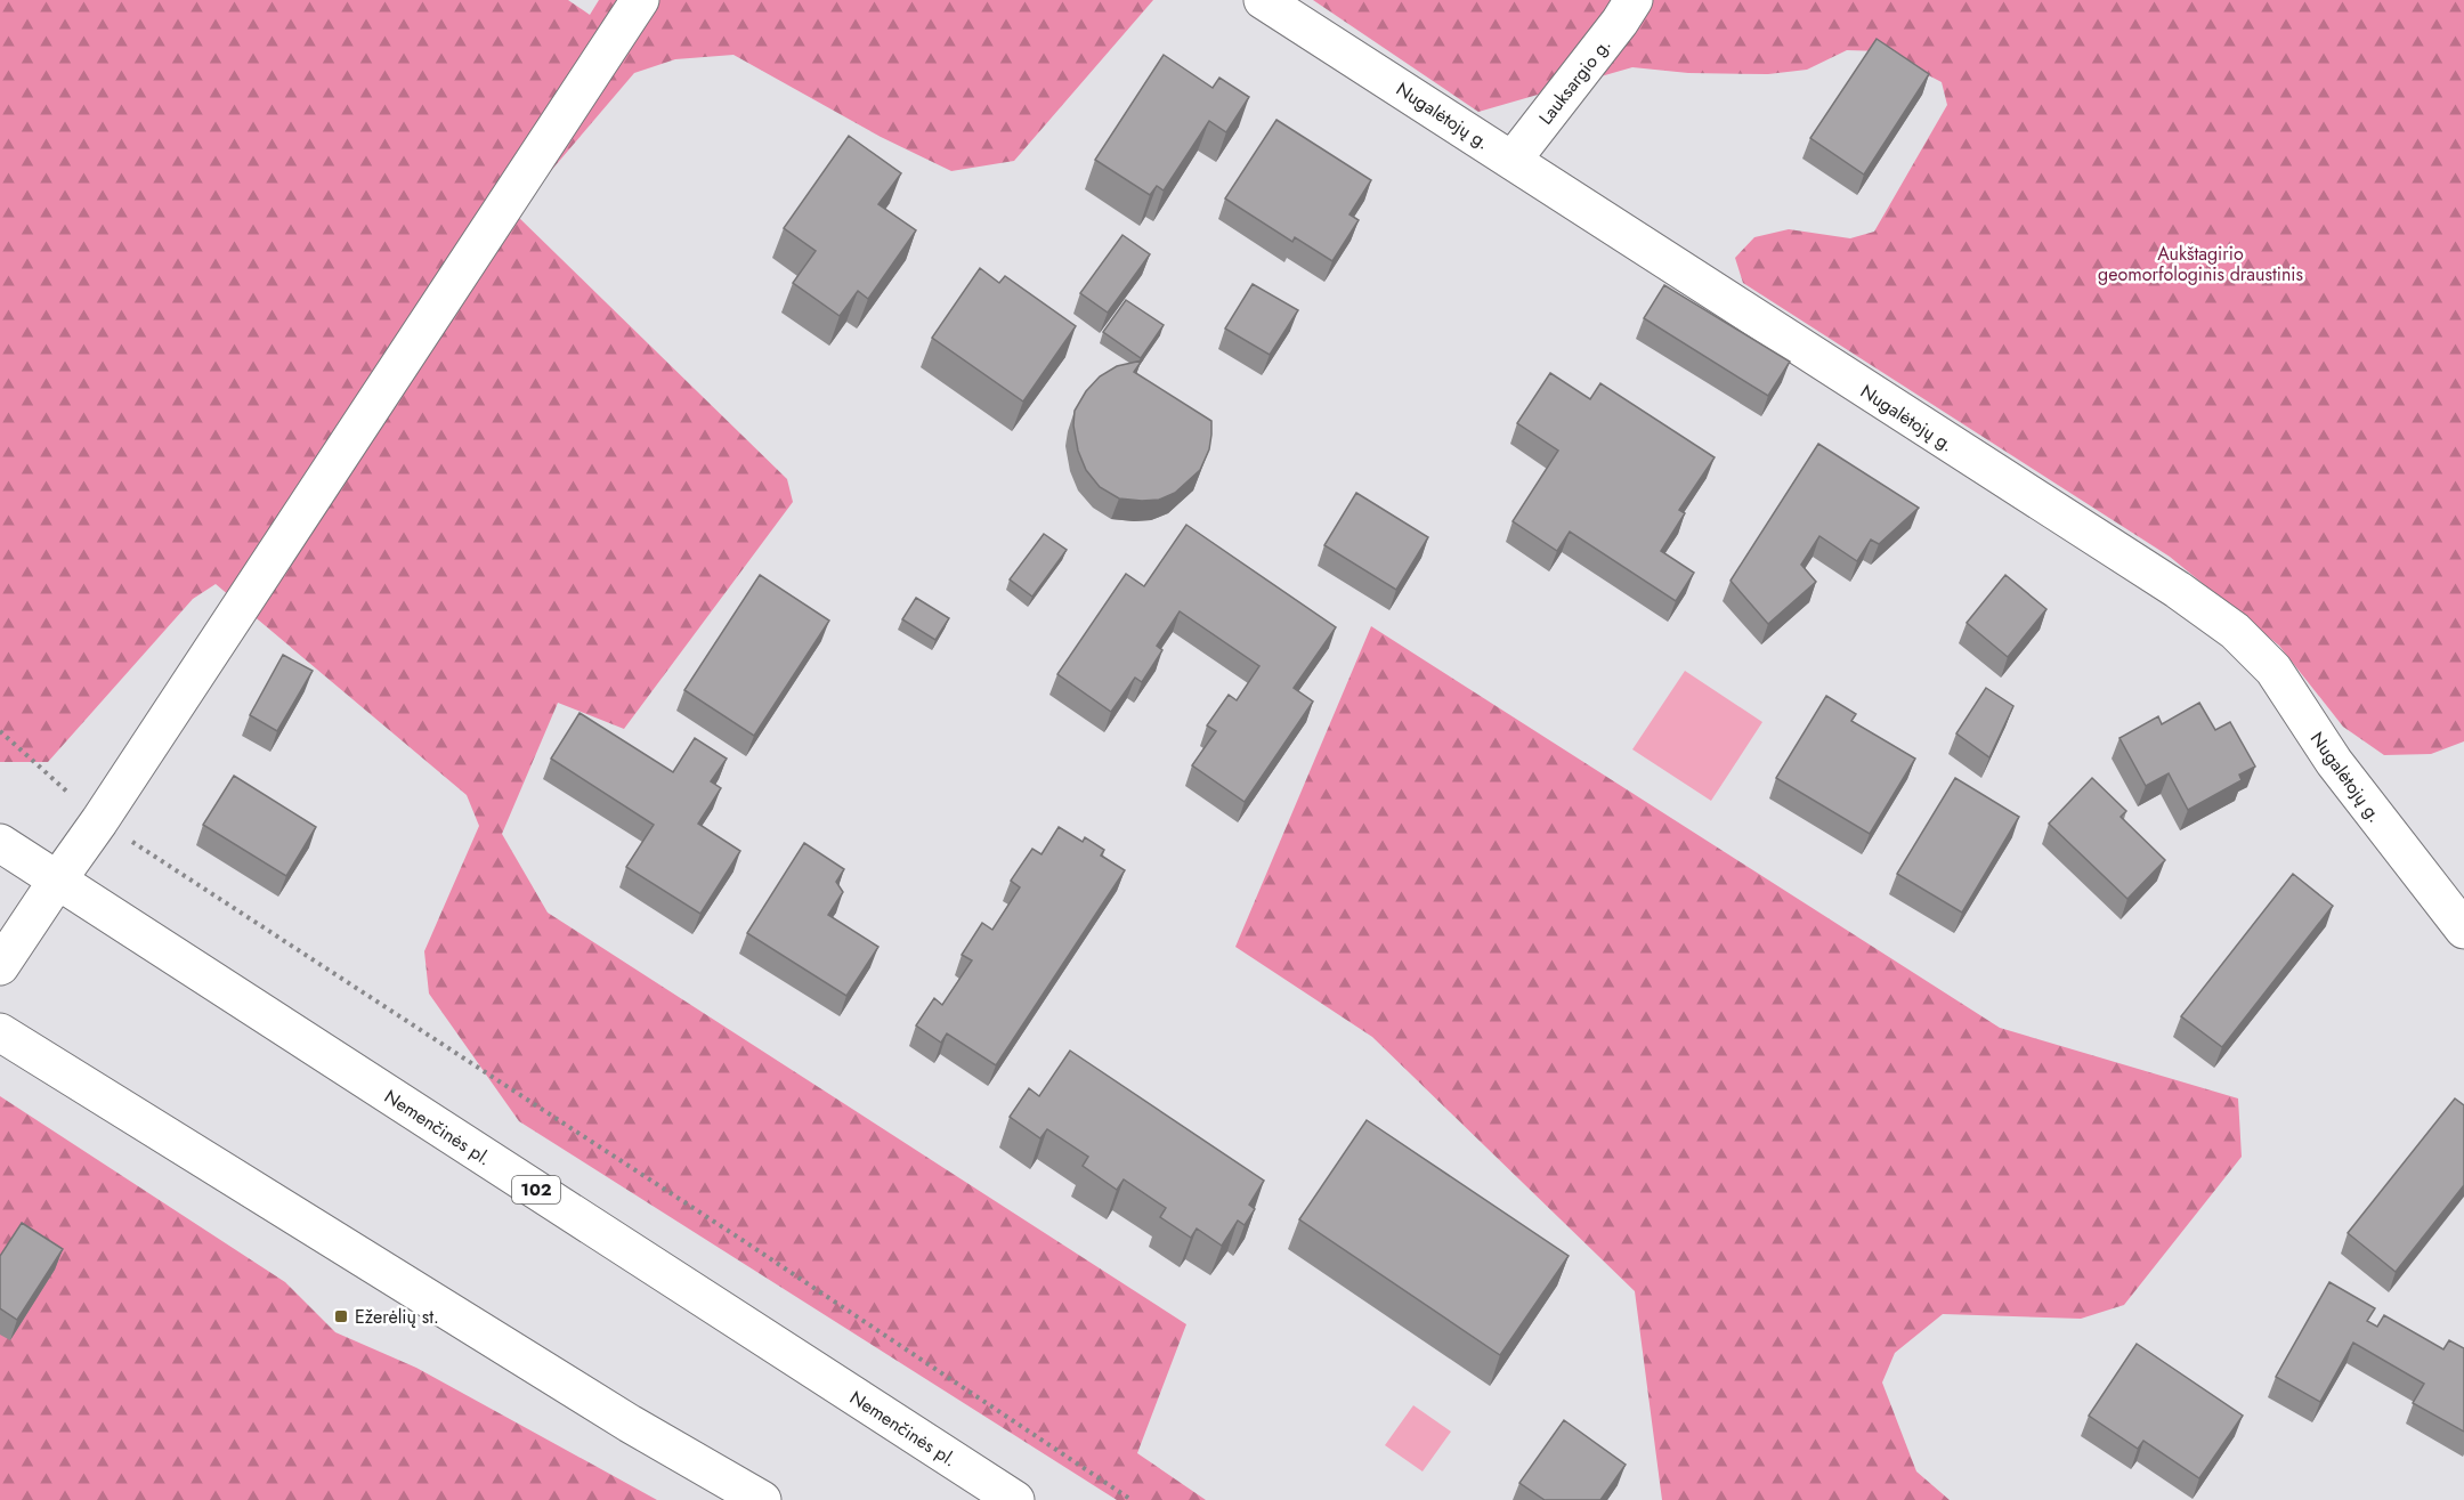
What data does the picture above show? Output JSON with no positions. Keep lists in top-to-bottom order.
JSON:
{
  "streets": {
    "street": [
      "Lauksargio g.",
      "Nugalėtojų g.",
      "Nemenčinės pl.",
      "102"
    ]
  },
  "crossings": [
    ["Lauksargio g.", "Nugalėtojų g."]
  ],
  "parks": ["Aukštagirio geomorfologinis draustinis"],
  "places": {
    "transit": ["Ežerėlių st."]
  }
}
